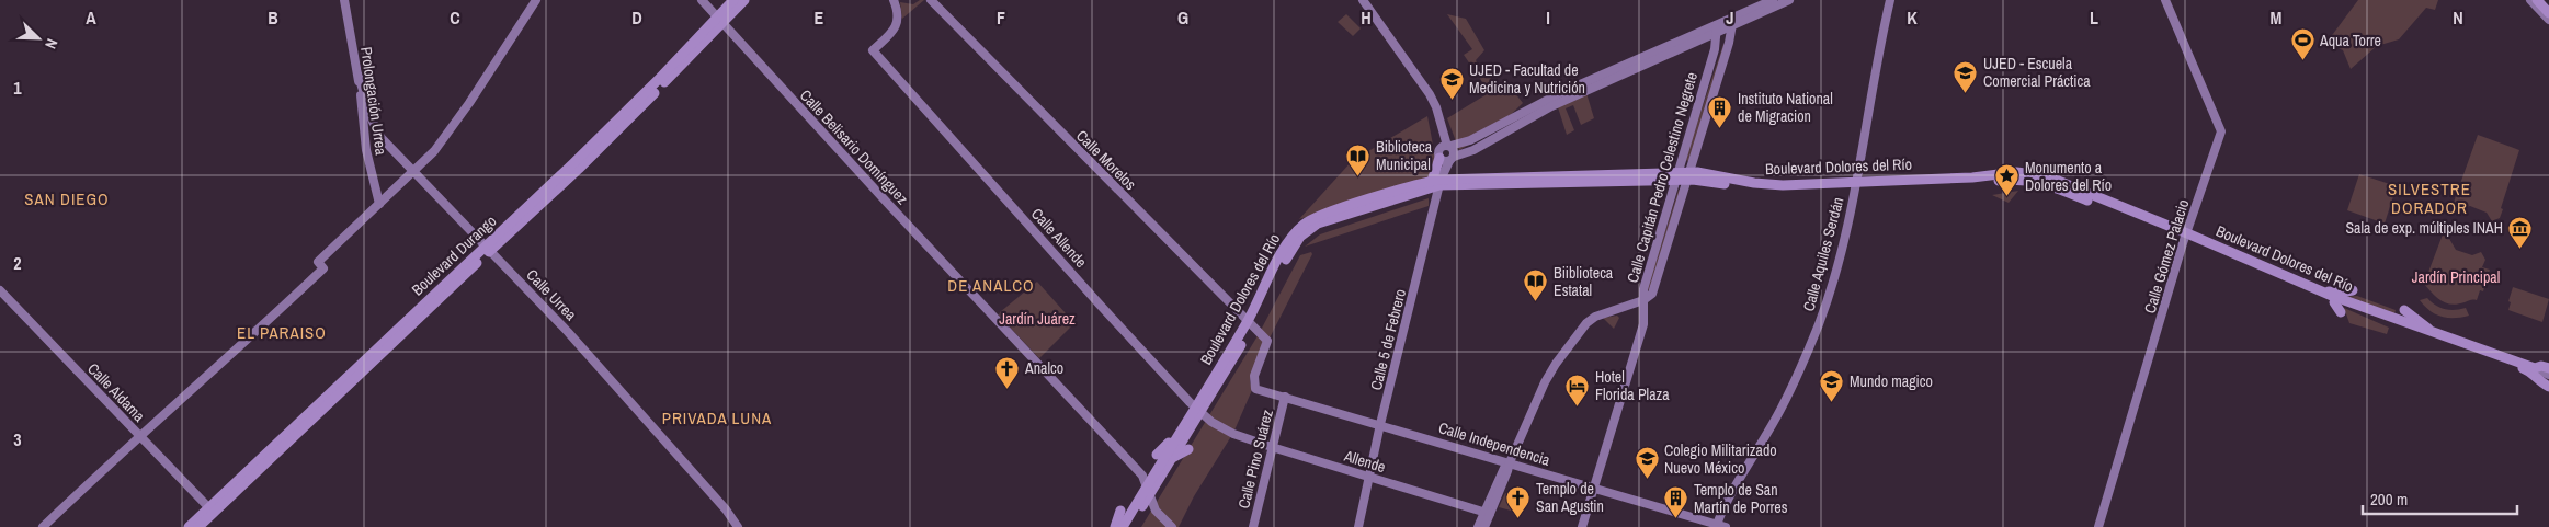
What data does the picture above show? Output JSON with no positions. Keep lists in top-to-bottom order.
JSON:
{
  "streets": {
    "main road": ["Boulevard Dolores del Río", "Boulevard Durango"],
    "street": [
      "Prolongación Urrea",
      "Calle Belisario Domínguez",
      "Calle Morelos",
      "Calle Capitán Pedro Celestino Negrete",
      "Calle Allende",
      "Calle Aquiles Serdán",
      "Calle Gómez Palacio",
      "Calle Urrea",
      "Calle 5 de Febrero",
      "Calle Aldama",
      "Calle Independencia",
      "Calle Pino Suárez",
      "Allende"
    ]
  },
  "crossings": [
    ["Prolongación Urrea", "Calle Urrea"],
    ["Calle Belisario Domínguez", "Boulevard Dolores del Río"],
    ["Calle Belisario Domínguez", "Boulevard Durango"],
    ["Calle Morelos", "Boulevard Dolores del Río"],
    ["Calle Morelos", "Calle Independencia"],
    ["Boulevard Dolores del Río", "Calle Capitán Pedro Celestino Negrete"],
    ["Boulevard Dolores del Río", "Calle Allende"],
    ["Boulevard Dolores del Río", "Calle Aquiles Serdán"],
    ["Boulevard Dolores del Río", "Calle Gómez Palacio"],
    ["Boulevard Dolores del Río", "Calle 5 de Febrero"],
    ["Calle Capitán Pedro Celestino Negrete", "Calle Independencia"],
    ["Calle Allende", "Allende"],
    ["Calle Aquiles Serdán", "Calle Independencia"],
    ["Boulevard Durango", "Calle Urrea"],
    ["Boulevard Durango", "Calle Aldama"],
    ["Calle 5 de Febrero", "Calle Independencia"],
    ["Calle 5 de Febrero", "Allende"],
    ["Calle Independencia", "Calle Pino Suárez"],
    ["Calle Pino Suárez", "Allende"]
  ],
  "districts": [
    "SILVESTRE DORADOR",
    "SAN DIEGO",
    "DE ANALCO",
    "EL PARAISO",
    "PRIVADA LUNA"
  ],
  "parks": ["Jardín Principal", "Jardín Juárez"],
  "places": {
    "sports": ["Aqua Torre"],
    "school or university": [
      "UJED - Escuela Comercial Práctica",
      "UJED - Facultad de Medicina y Nutrición",
      "Mundo magico",
      "Colegio Militarizado Nuevo México"
    ],
    "building": ["Instituto National de Migracion", "Templo de San Martín de Porres"],
    "library": ["Biblioteca Municipal", "Biiblioteca Estatal"],
    "place": ["Monumento a Dolores del Río"],
    "museum": ["Sala de exp. múltiples INAH"],
    "church": ["Analco", "Templo de San Agustin"],
    "hotel": ["Hotel Florida Plaza"]
  },
  "scale_bar": "200 m",
  "north": "bottom right",
  "grid": {
    "columns": [
      "A",
      "B",
      "C",
      "D",
      "E",
      "F",
      "G",
      "H",
      "I",
      "J",
      "K",
      "L",
      "M",
      "N"
    ],
    "rows": ["1", "2", "3"]
  }
}
